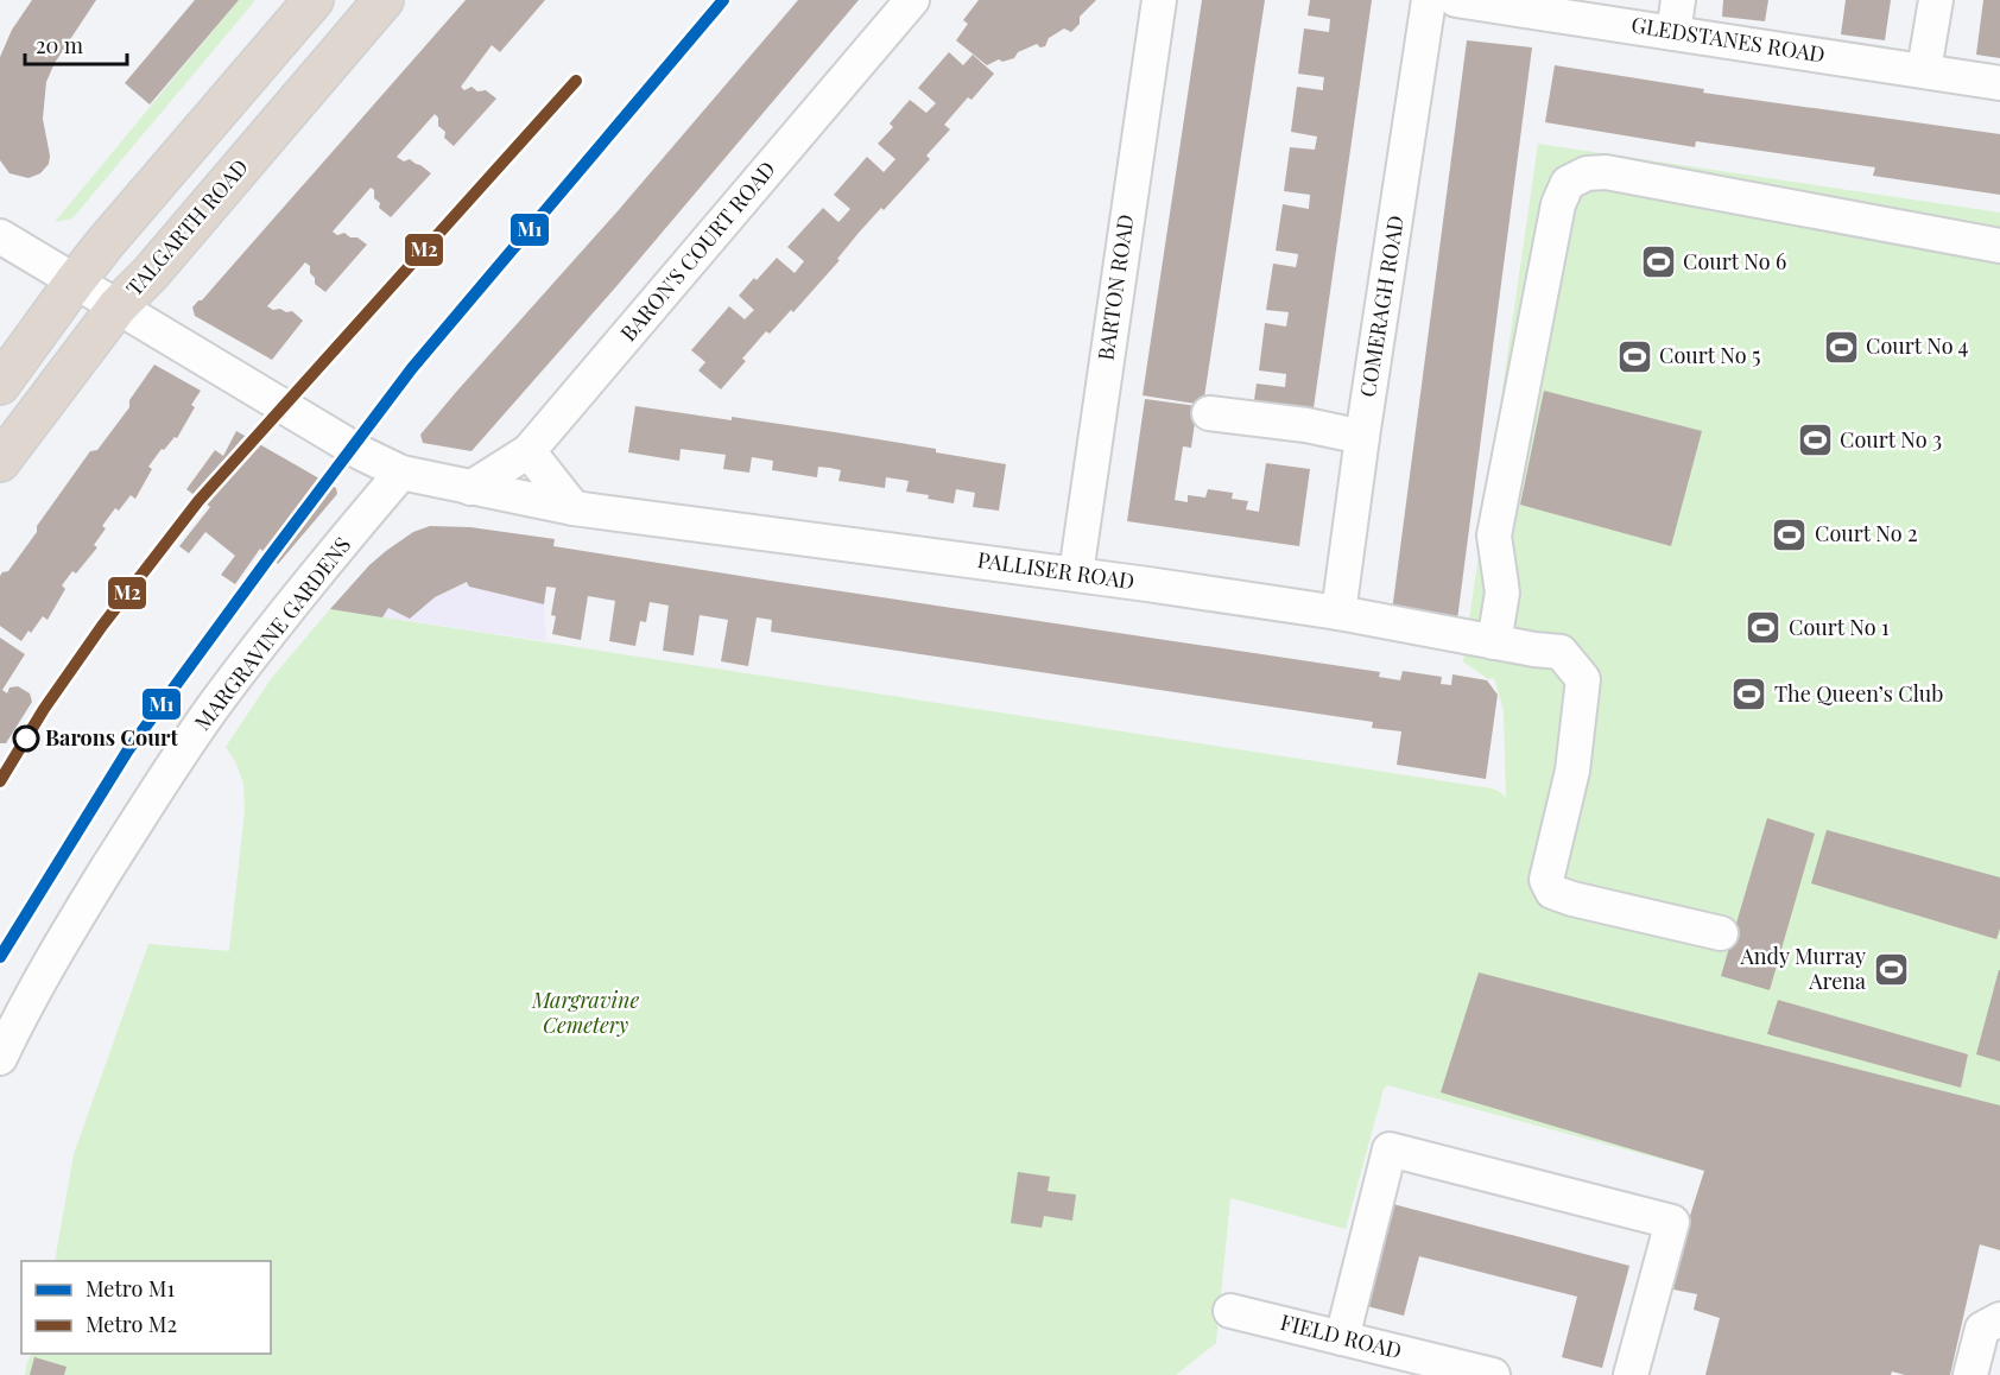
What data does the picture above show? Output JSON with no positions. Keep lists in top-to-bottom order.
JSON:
{
  "streets": {
    "highway": ["TALGARTH ROAD"],
    "street": [
      "GLEDSTANES ROAD",
      "BARON'S COURT ROAD",
      "BARTON ROAD",
      "COMERAGH ROAD",
      "PALLISER ROAD",
      "MARGRAVINE GARDENS",
      "FIELD ROAD"
    ]
  },
  "crossings": [
    ["TALGARTH ROAD", "PALLISER ROAD"],
    ["BARON'S COURT ROAD", "PALLISER ROAD"],
    ["BARTON ROAD", "PALLISER ROAD"],
    ["COMERAGH ROAD", "PALLISER ROAD"],
    ["PALLISER ROAD", "MARGRAVINE GARDENS"]
  ],
  "parks": ["Margravine Cemetery"],
  "places": {
    "sports": [
      "Court No 6",
      "Court No 4",
      "Court No 5",
      "Court No 3",
      "Court No 2",
      "Court No 1",
      "The Queen’s Club",
      "Andy Murray Arena"
    ],
    "other": ["Barons Court"]
  },
  "lines": ["metro line M1", "metro line M2"],
  "legend": ["Metro M1", "Metro M2"],
  "scale_bar": "20 m"
}
